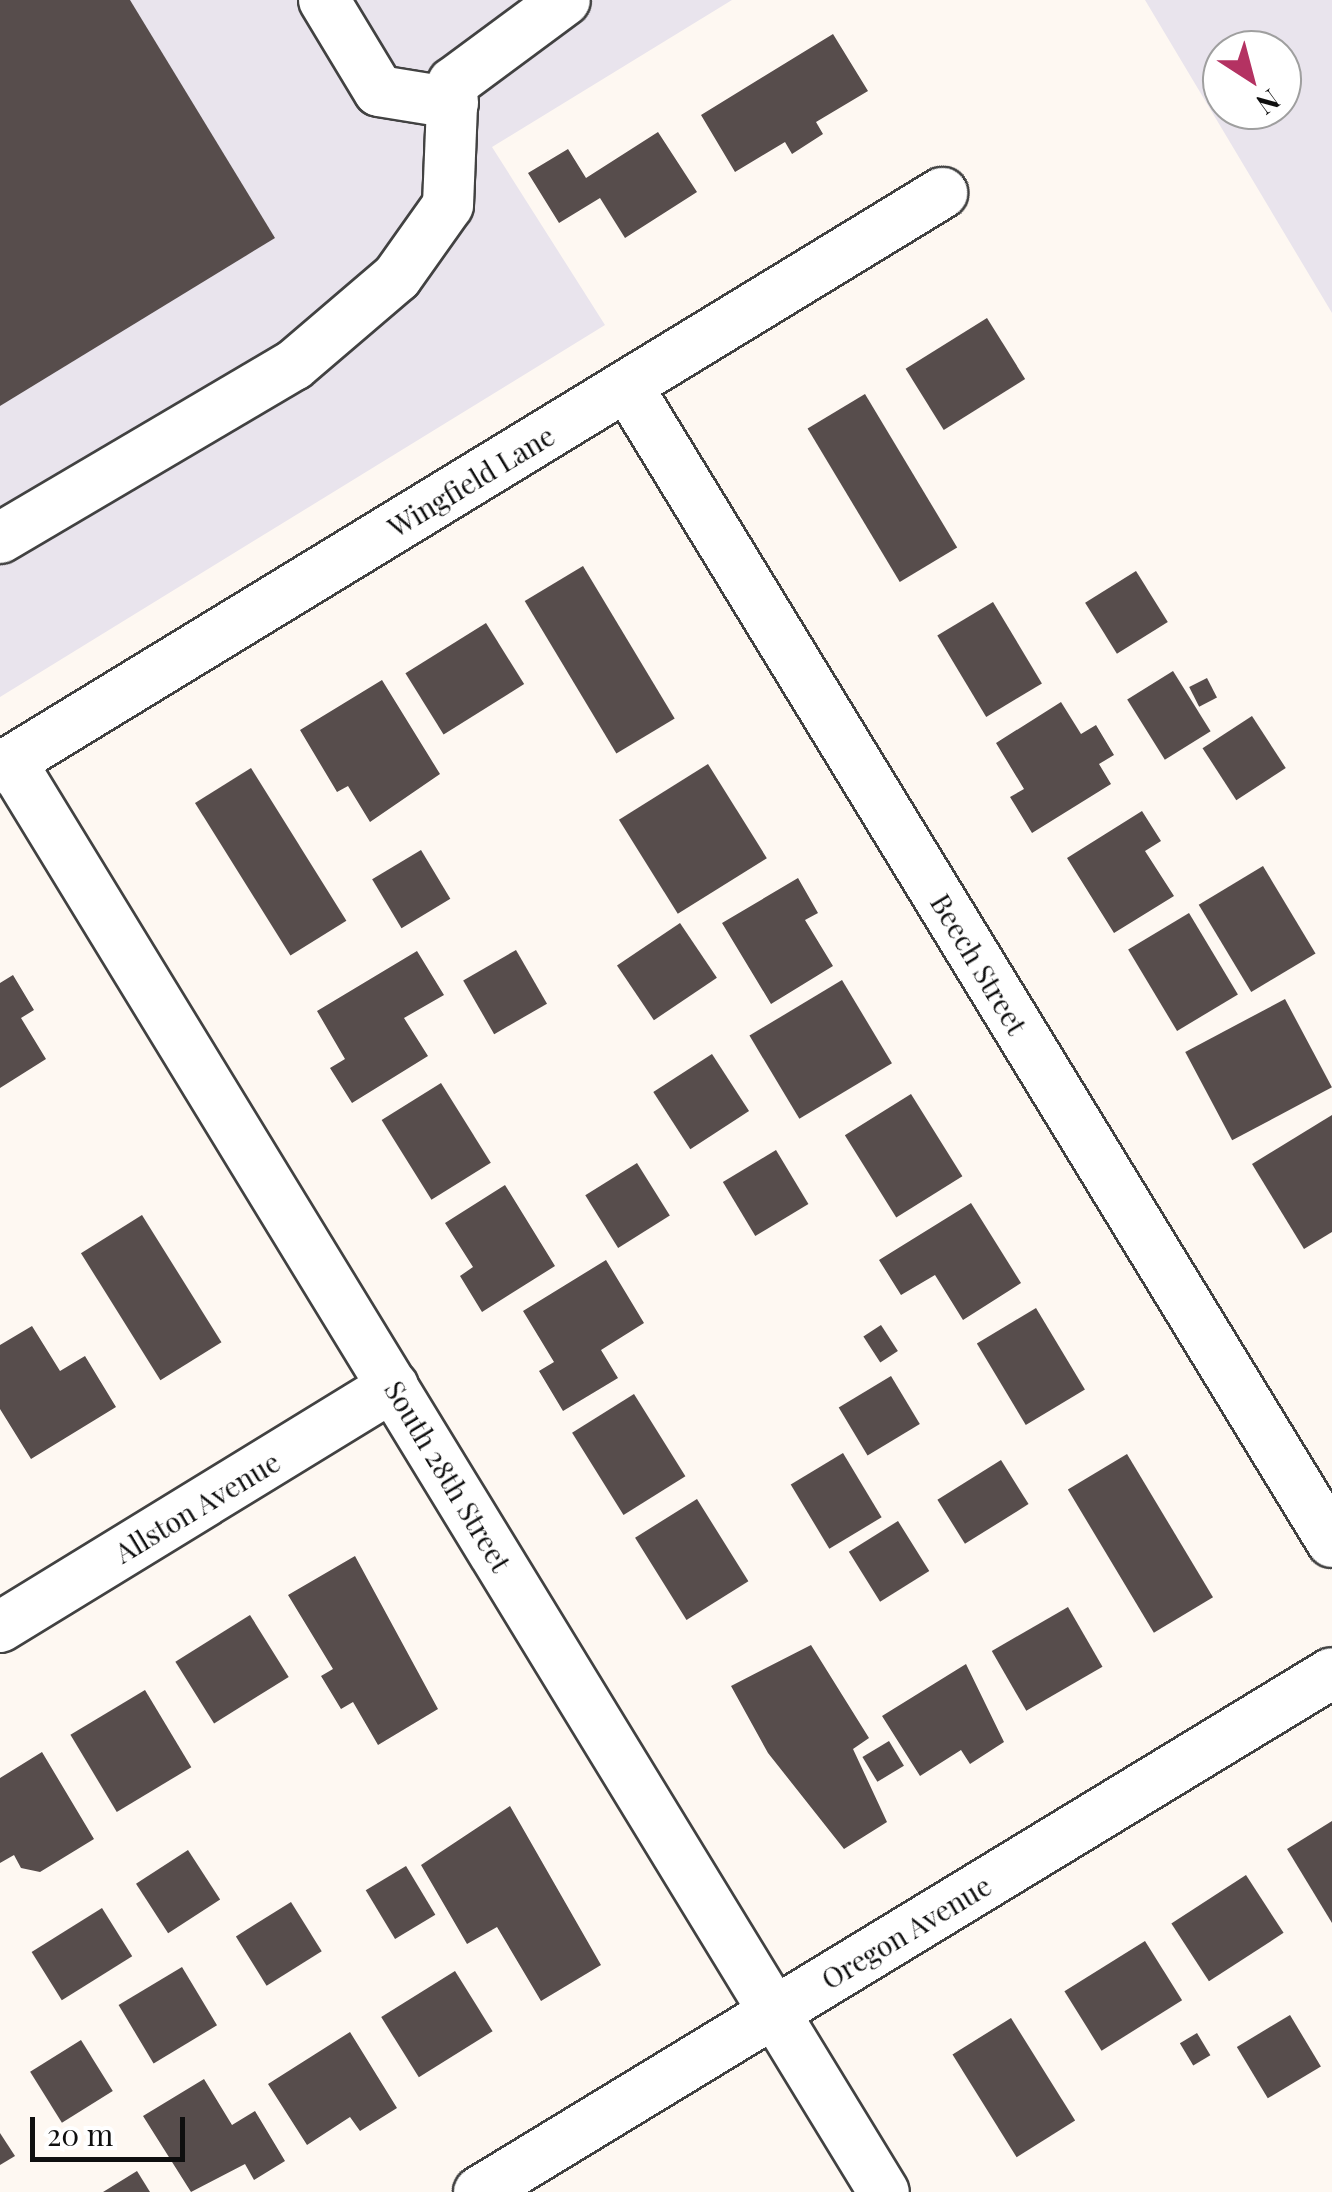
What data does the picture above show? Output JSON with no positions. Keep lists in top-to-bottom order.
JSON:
{
  "streets": {
    "street": [
      "Wingfield Lane",
      "Beech Street",
      "South 28th Street",
      "Allston Avenue",
      "Oregon Avenue"
    ]
  },
  "crossings": [
    ["Wingfield Lane", "Beech Street"],
    ["Wingfield Lane", "South 28th Street"],
    ["South 28th Street", "Allston Avenue"],
    ["South 28th Street", "Oregon Avenue"]
  ],
  "scale_bar": "20 m",
  "north": "bottom right"
}
